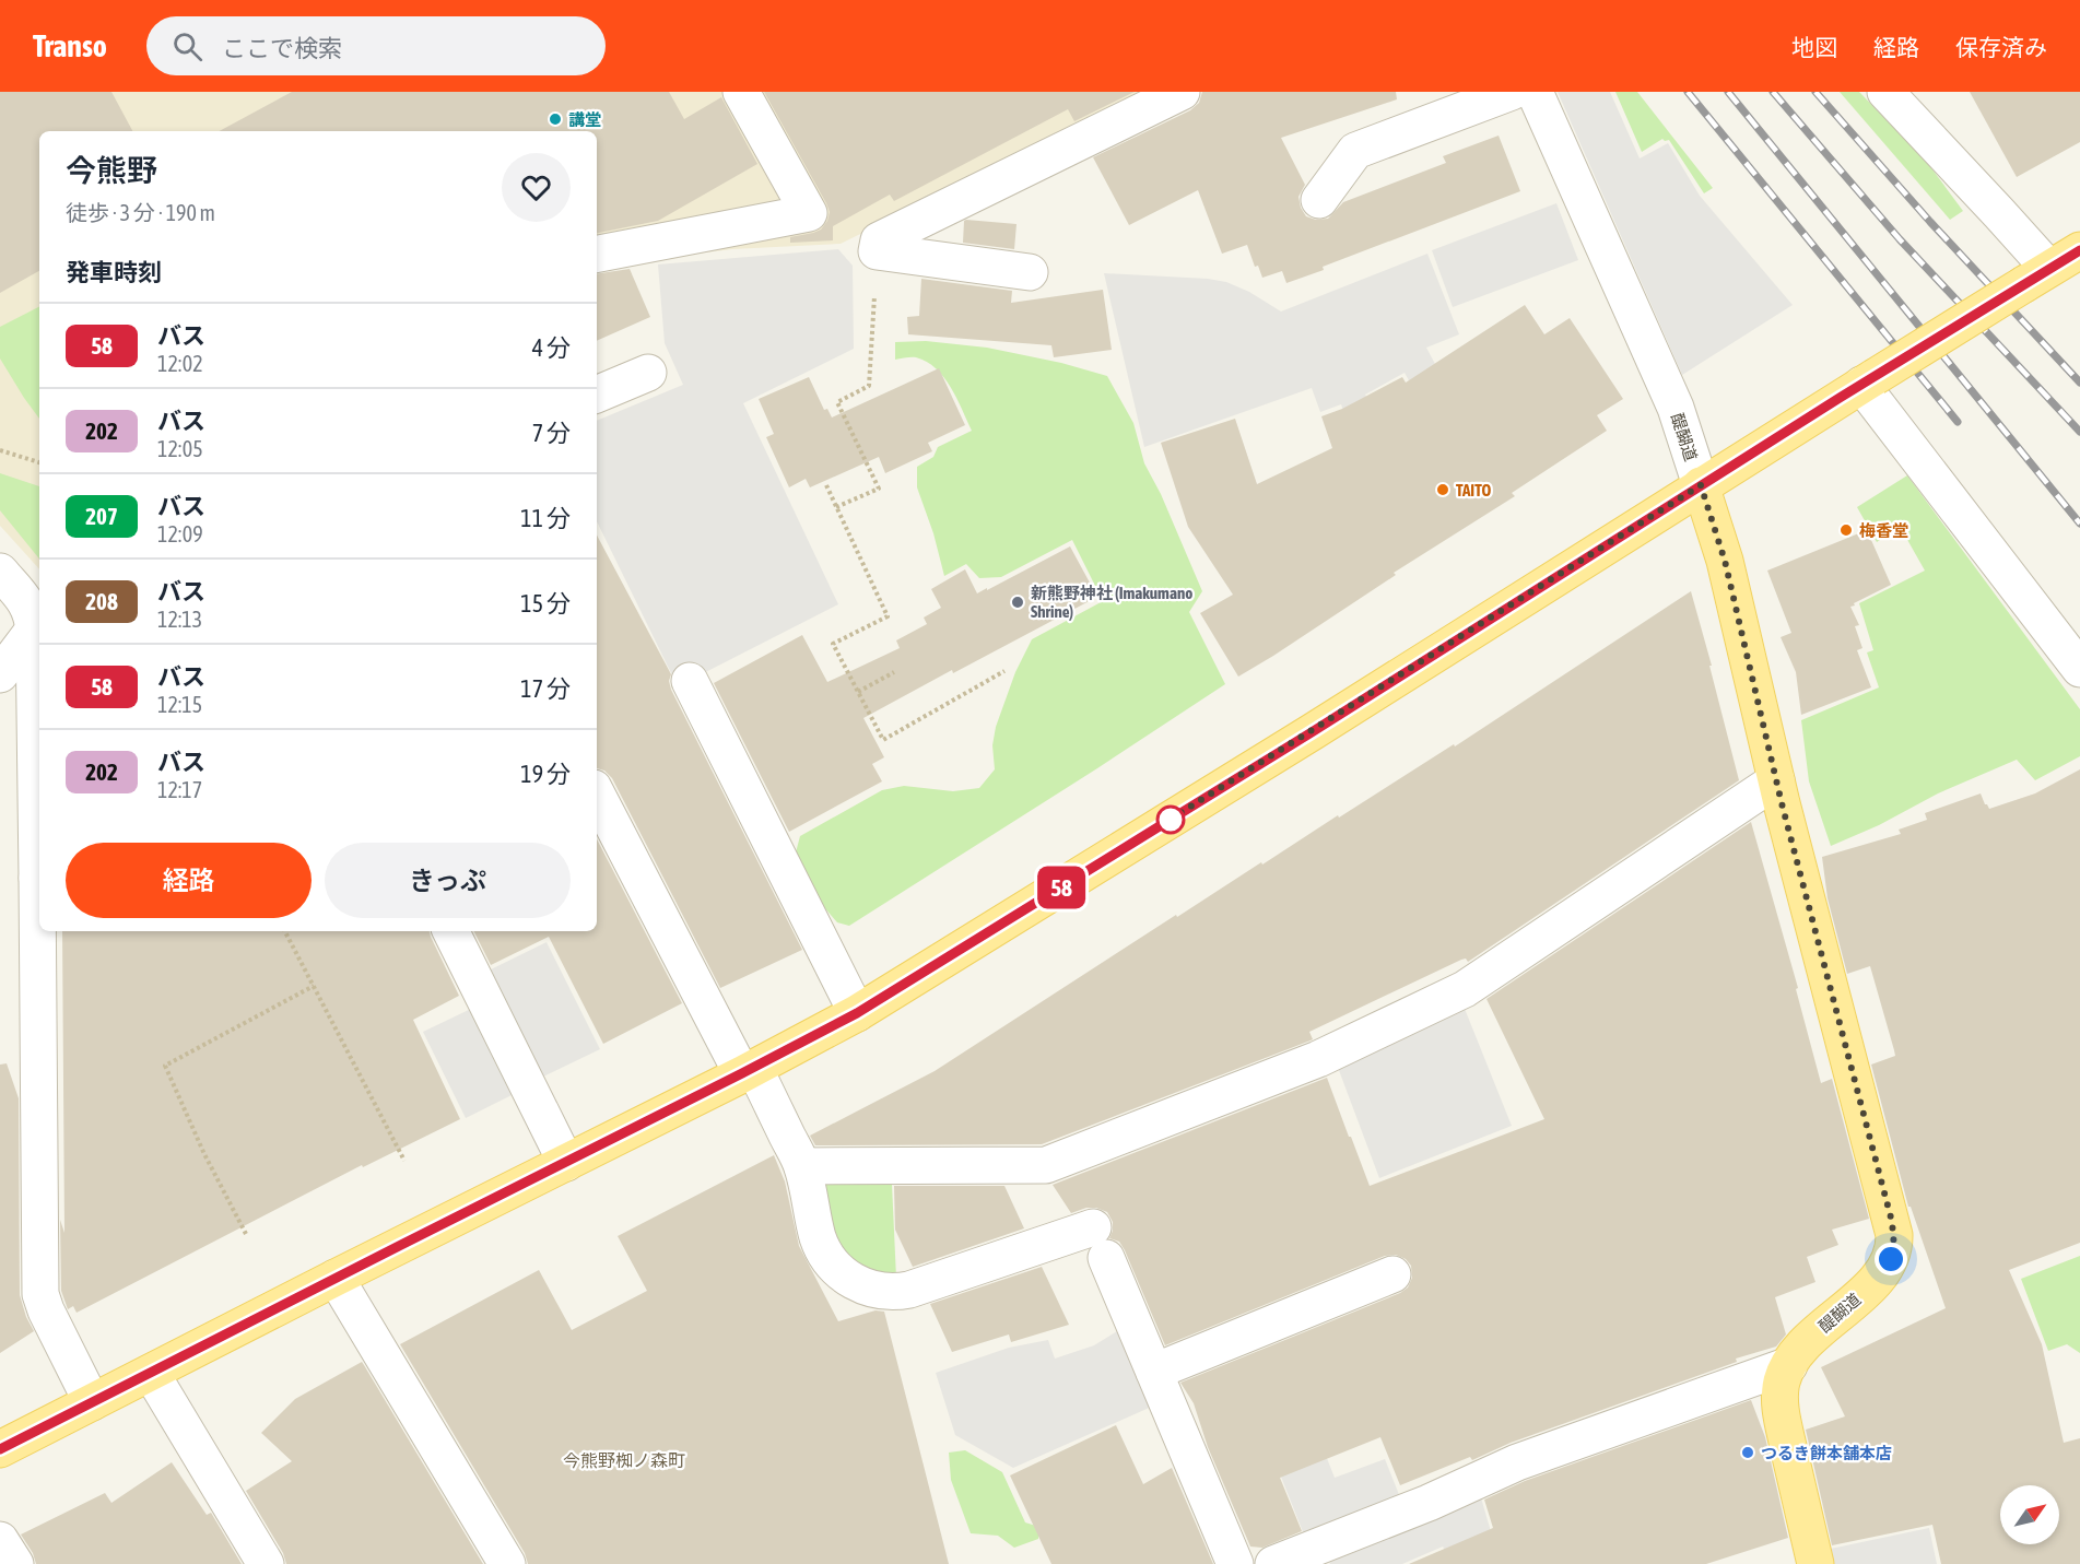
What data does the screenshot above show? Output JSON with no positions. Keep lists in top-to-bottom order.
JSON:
{
  "streets": {
    "main road": ["醍醐道"]
  },
  "districts": ["今熊野椥ノ森町"],
  "places": [
    "講堂",
    "TAITO",
    "梅香堂",
    "新熊野神社 (Imakumano Shrine)",
    "つるき餅本舗本店"
  ],
  "lines": ["bus line 58"],
  "north": "top right",
  "page": {
    "header": "Transo",
    "search": "ここで検索",
    "nav": ["地図", "経路", "保存済み"],
    "on_map": "58",
    "heading": [
      ["今熊野", "徒歩 · 3 分 · 190 m"],
      "発車時刻"
    ],
    "list": [
      {
        "mark": "58",
        "name": "バス",
        "note": "12:02",
        "value": "4 分"
      },
      {
        "mark": "202",
        "name": "バス",
        "note": "12:05",
        "value": "7 分"
      },
      {
        "mark": "207",
        "name": "バス",
        "note": "12:09",
        "value": "11 分"
      },
      {
        "mark": "208",
        "name": "バス",
        "note": "12:13",
        "value": "15 分"
      },
      {
        "mark": "58",
        "name": "バス",
        "note": "12:15",
        "value": "17 分"
      },
      {
        "mark": "202",
        "name": "バス",
        "note": "12:17",
        "value": "19 分"
      }
    ],
    "buttons": ["経路", "きっぷ"]
  }
}
